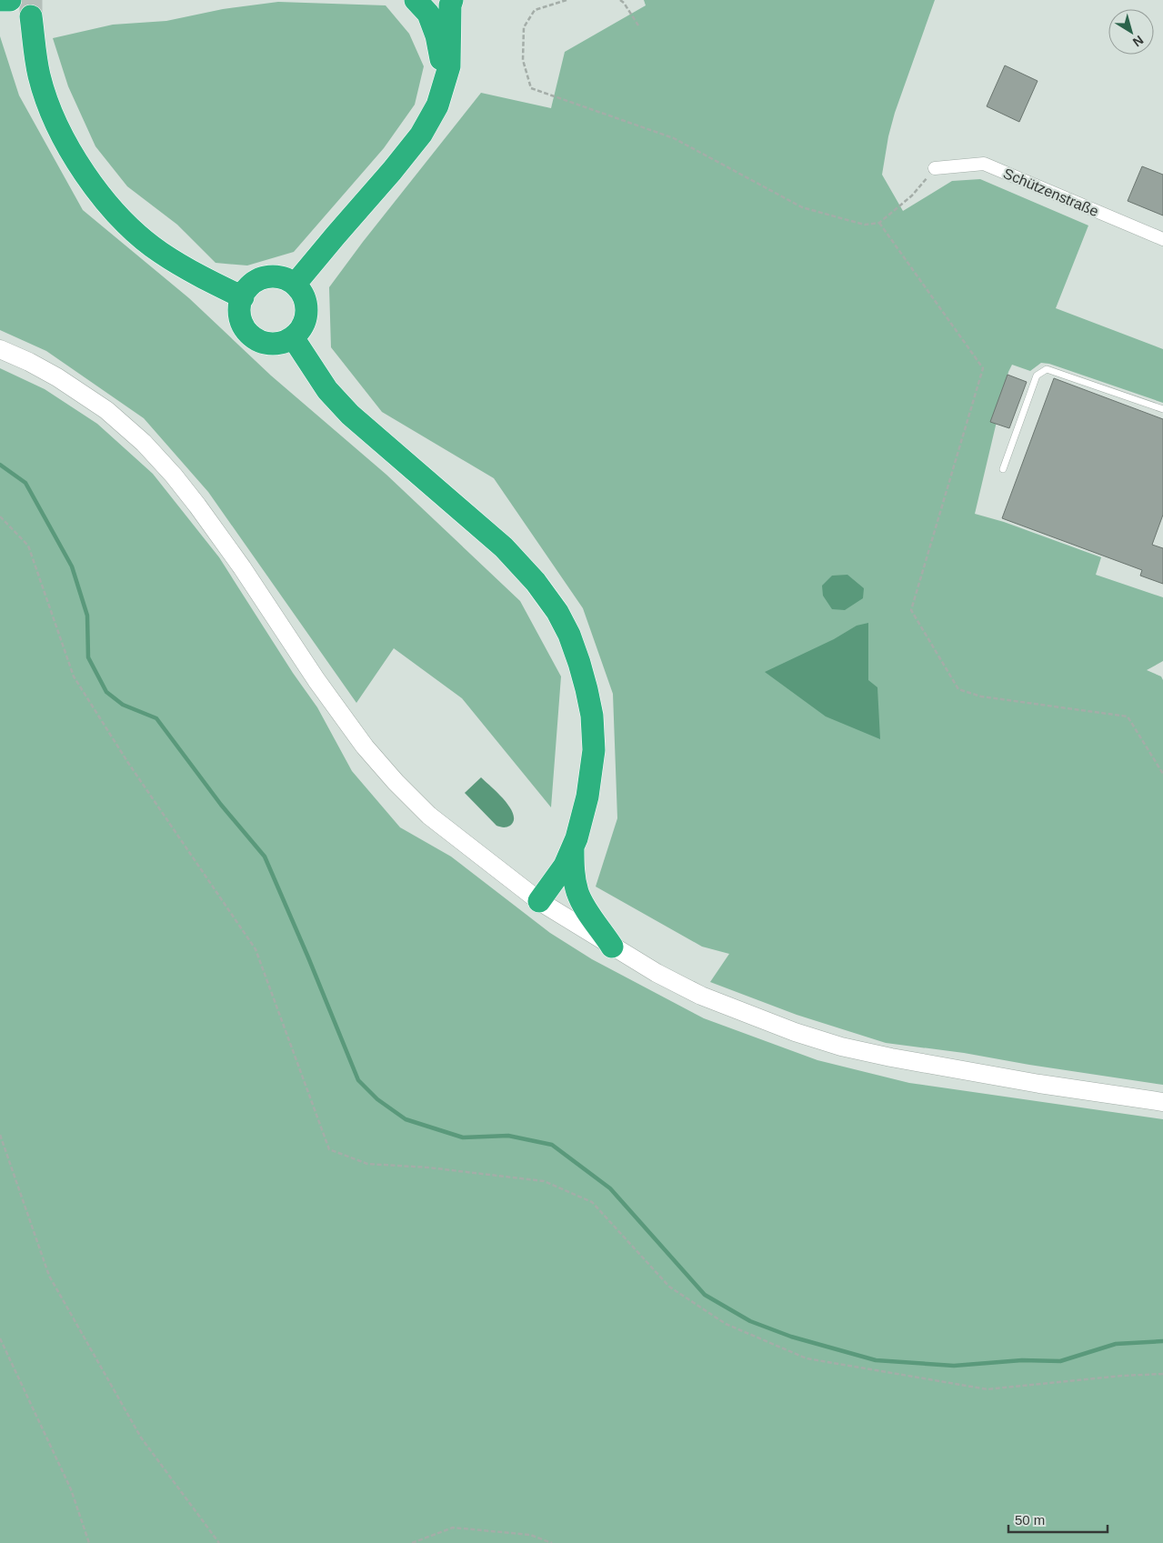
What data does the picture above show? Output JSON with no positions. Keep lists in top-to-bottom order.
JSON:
{
  "streets": {
    "street": ["Schützenstraße"]
  },
  "scale_bar": "50 m",
  "north": "bottom right"
}
